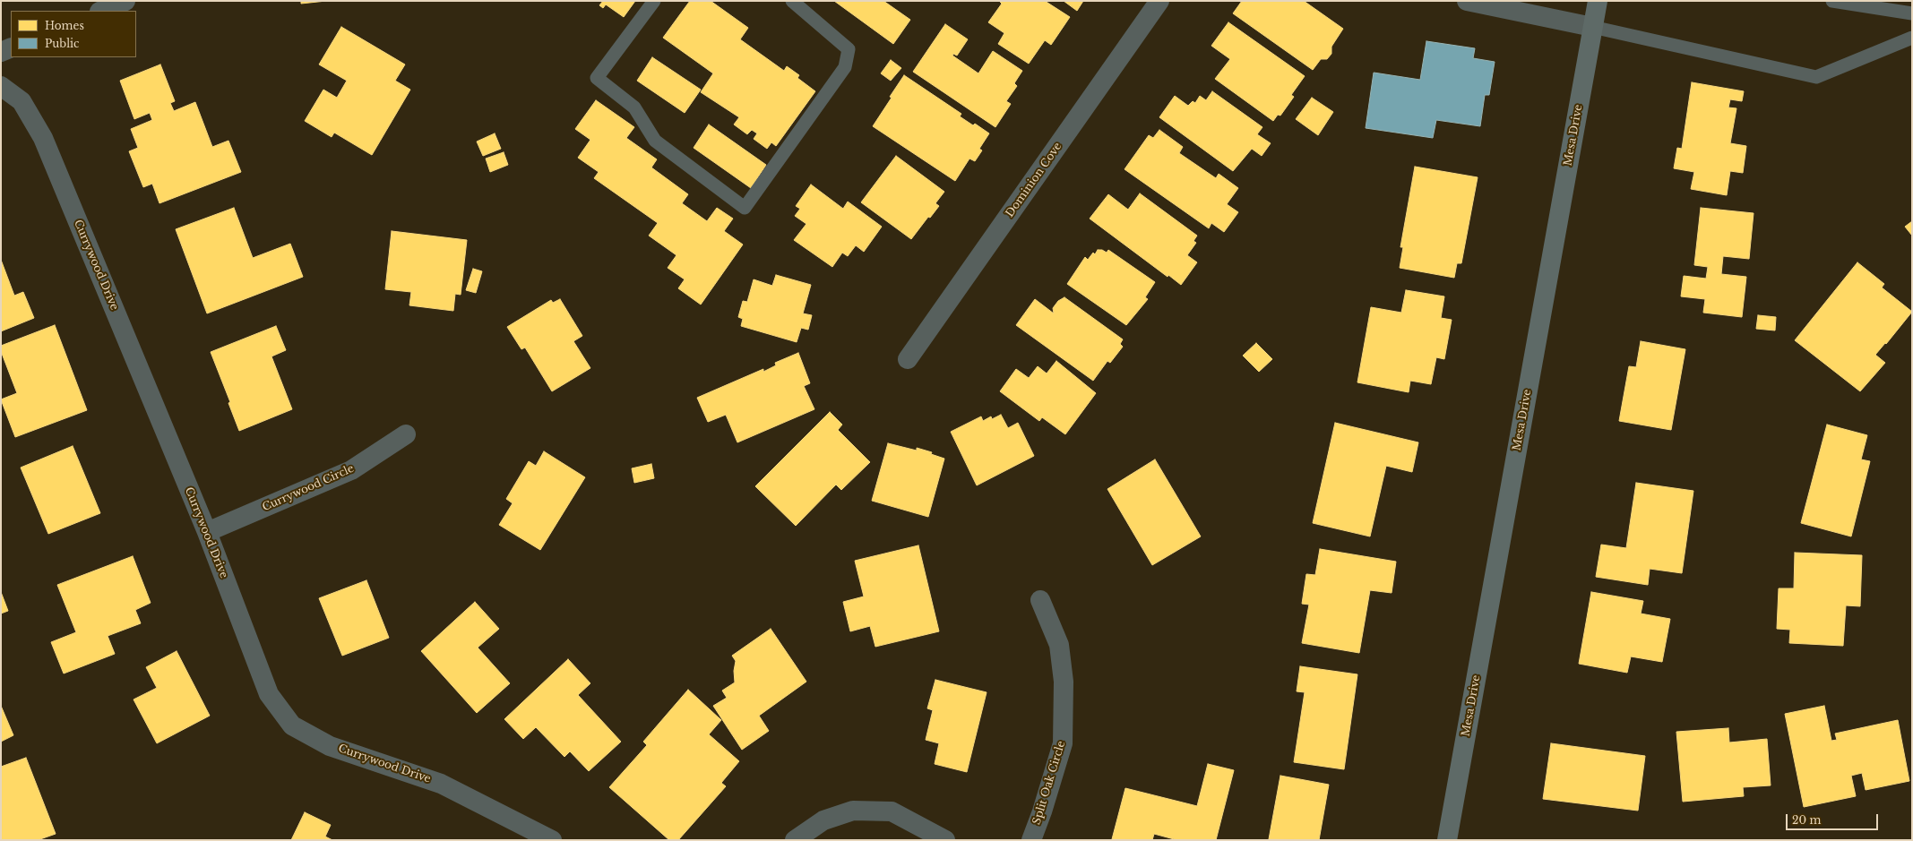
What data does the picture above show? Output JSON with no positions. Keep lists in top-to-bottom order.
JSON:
{
  "streets": {
    "street": [
      "Mesa Drive",
      "Dominion Cove",
      "Currywood Drive",
      "Currywood Circle",
      "Split Oak Circle"
    ]
  },
  "crossings": [
    ["Currywood Drive", "Currywood Circle"]
  ],
  "legend": ["Homes", "Public"],
  "scale_bar": "20 m"
}
